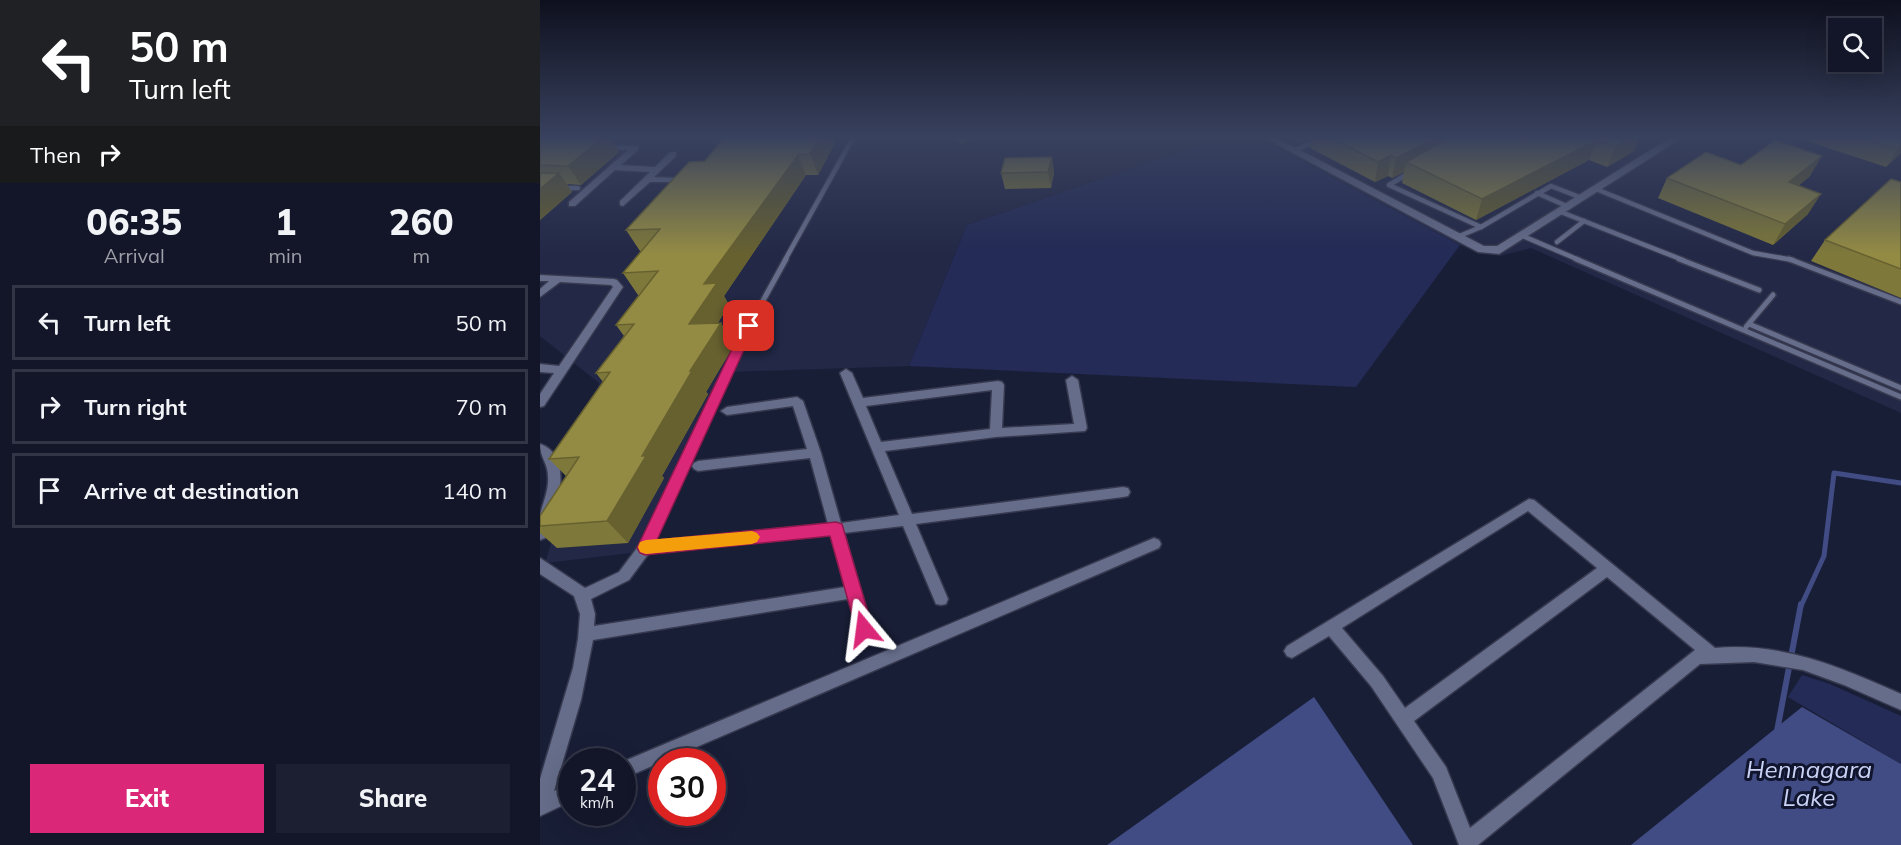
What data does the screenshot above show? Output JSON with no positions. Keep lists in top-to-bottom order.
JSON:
{
  "water": ["Hennagara Lake"],
  "page": {
    "turn": ["50 m", "Turn left"],
    "then": "Then",
    "eta": [
      "06:35",
      "Arrival",
      "1",
      "min",
      "260",
      "m"
    ],
    "list": [
      {
        "name": "Turn left",
        "value": "50 m"
      },
      {
        "name": "Turn right",
        "value": "70 m"
      },
      {
        "name": "Arrive at destination",
        "value": "140 m"
      }
    ],
    "speed": "24 km/h",
    "limit": "30",
    "buttons": ["Exit", "Share"]
  }
}
